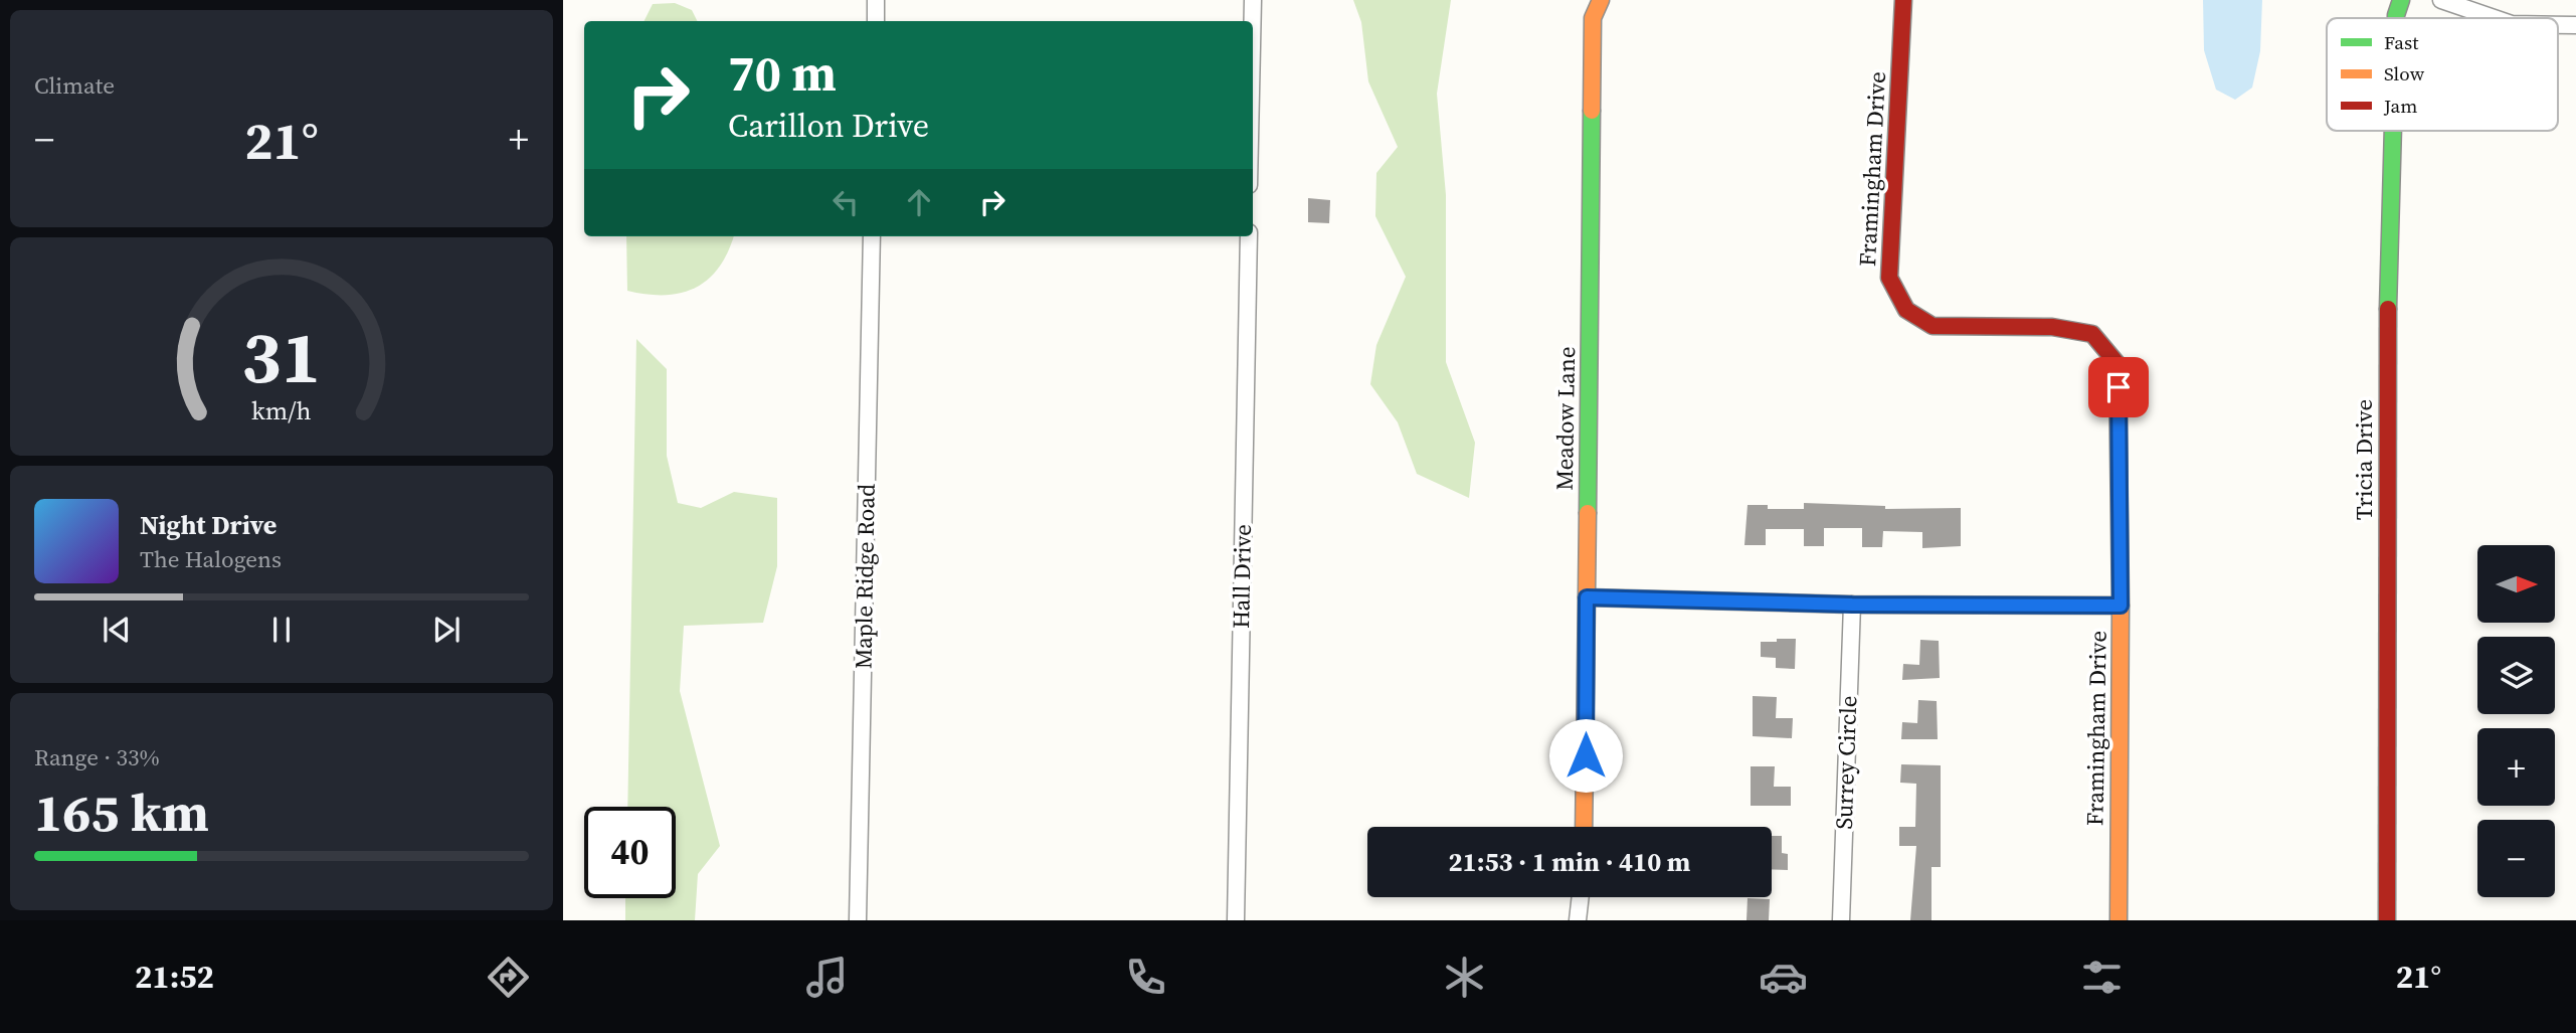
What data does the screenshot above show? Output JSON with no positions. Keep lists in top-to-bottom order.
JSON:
{
  "streets": {
    "street": [
      "Framingham Drive",
      "Meadow Lane",
      "Tricia Drive",
      "Maple Ridge Road",
      "Hall Drive",
      "Surrey Circle"
    ]
  },
  "legend": ["Fast", "Slow", "Jam"],
  "north": "right",
  "page": {
    "tile": [
      "Climate",
      ["Range · 33%", "165 km"]
    ],
    "turn": ["70 m", "Carillon Drive"],
    "heat": ["−", "21°", "+"],
    "song": ["Night Drive", "The Halogens"],
    "map_buttons": ["+", "−"],
    "limit": "40",
    "trip": "21:53 · 1 min · 410 m",
    "tabs": ["21:52", "21°"],
    "gauge": ["31", "km/h"]
  }
}
